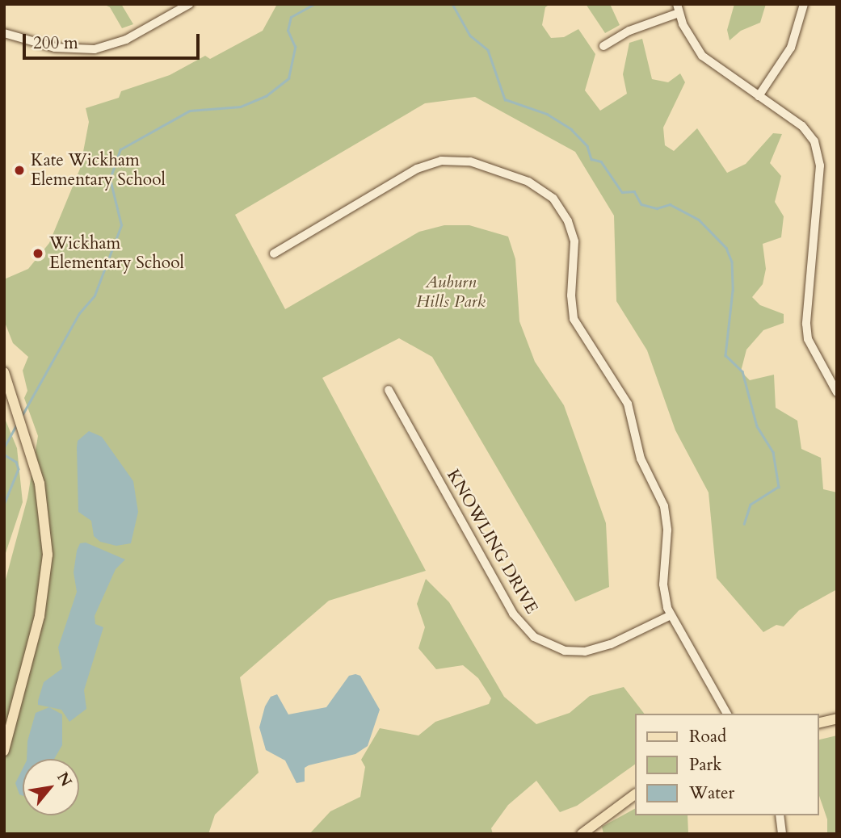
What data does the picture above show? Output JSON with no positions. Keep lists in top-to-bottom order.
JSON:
{
  "streets": {
    "street": ["KNOWLING DRIVE"]
  },
  "parks": ["Auburn Hills Park"],
  "places": ["Kate Wickham Elementary School", "Wickham Elementary School"],
  "legend": ["Road", "Park", "Water"],
  "scale_bar": "200 m",
  "north": "top right"
}
